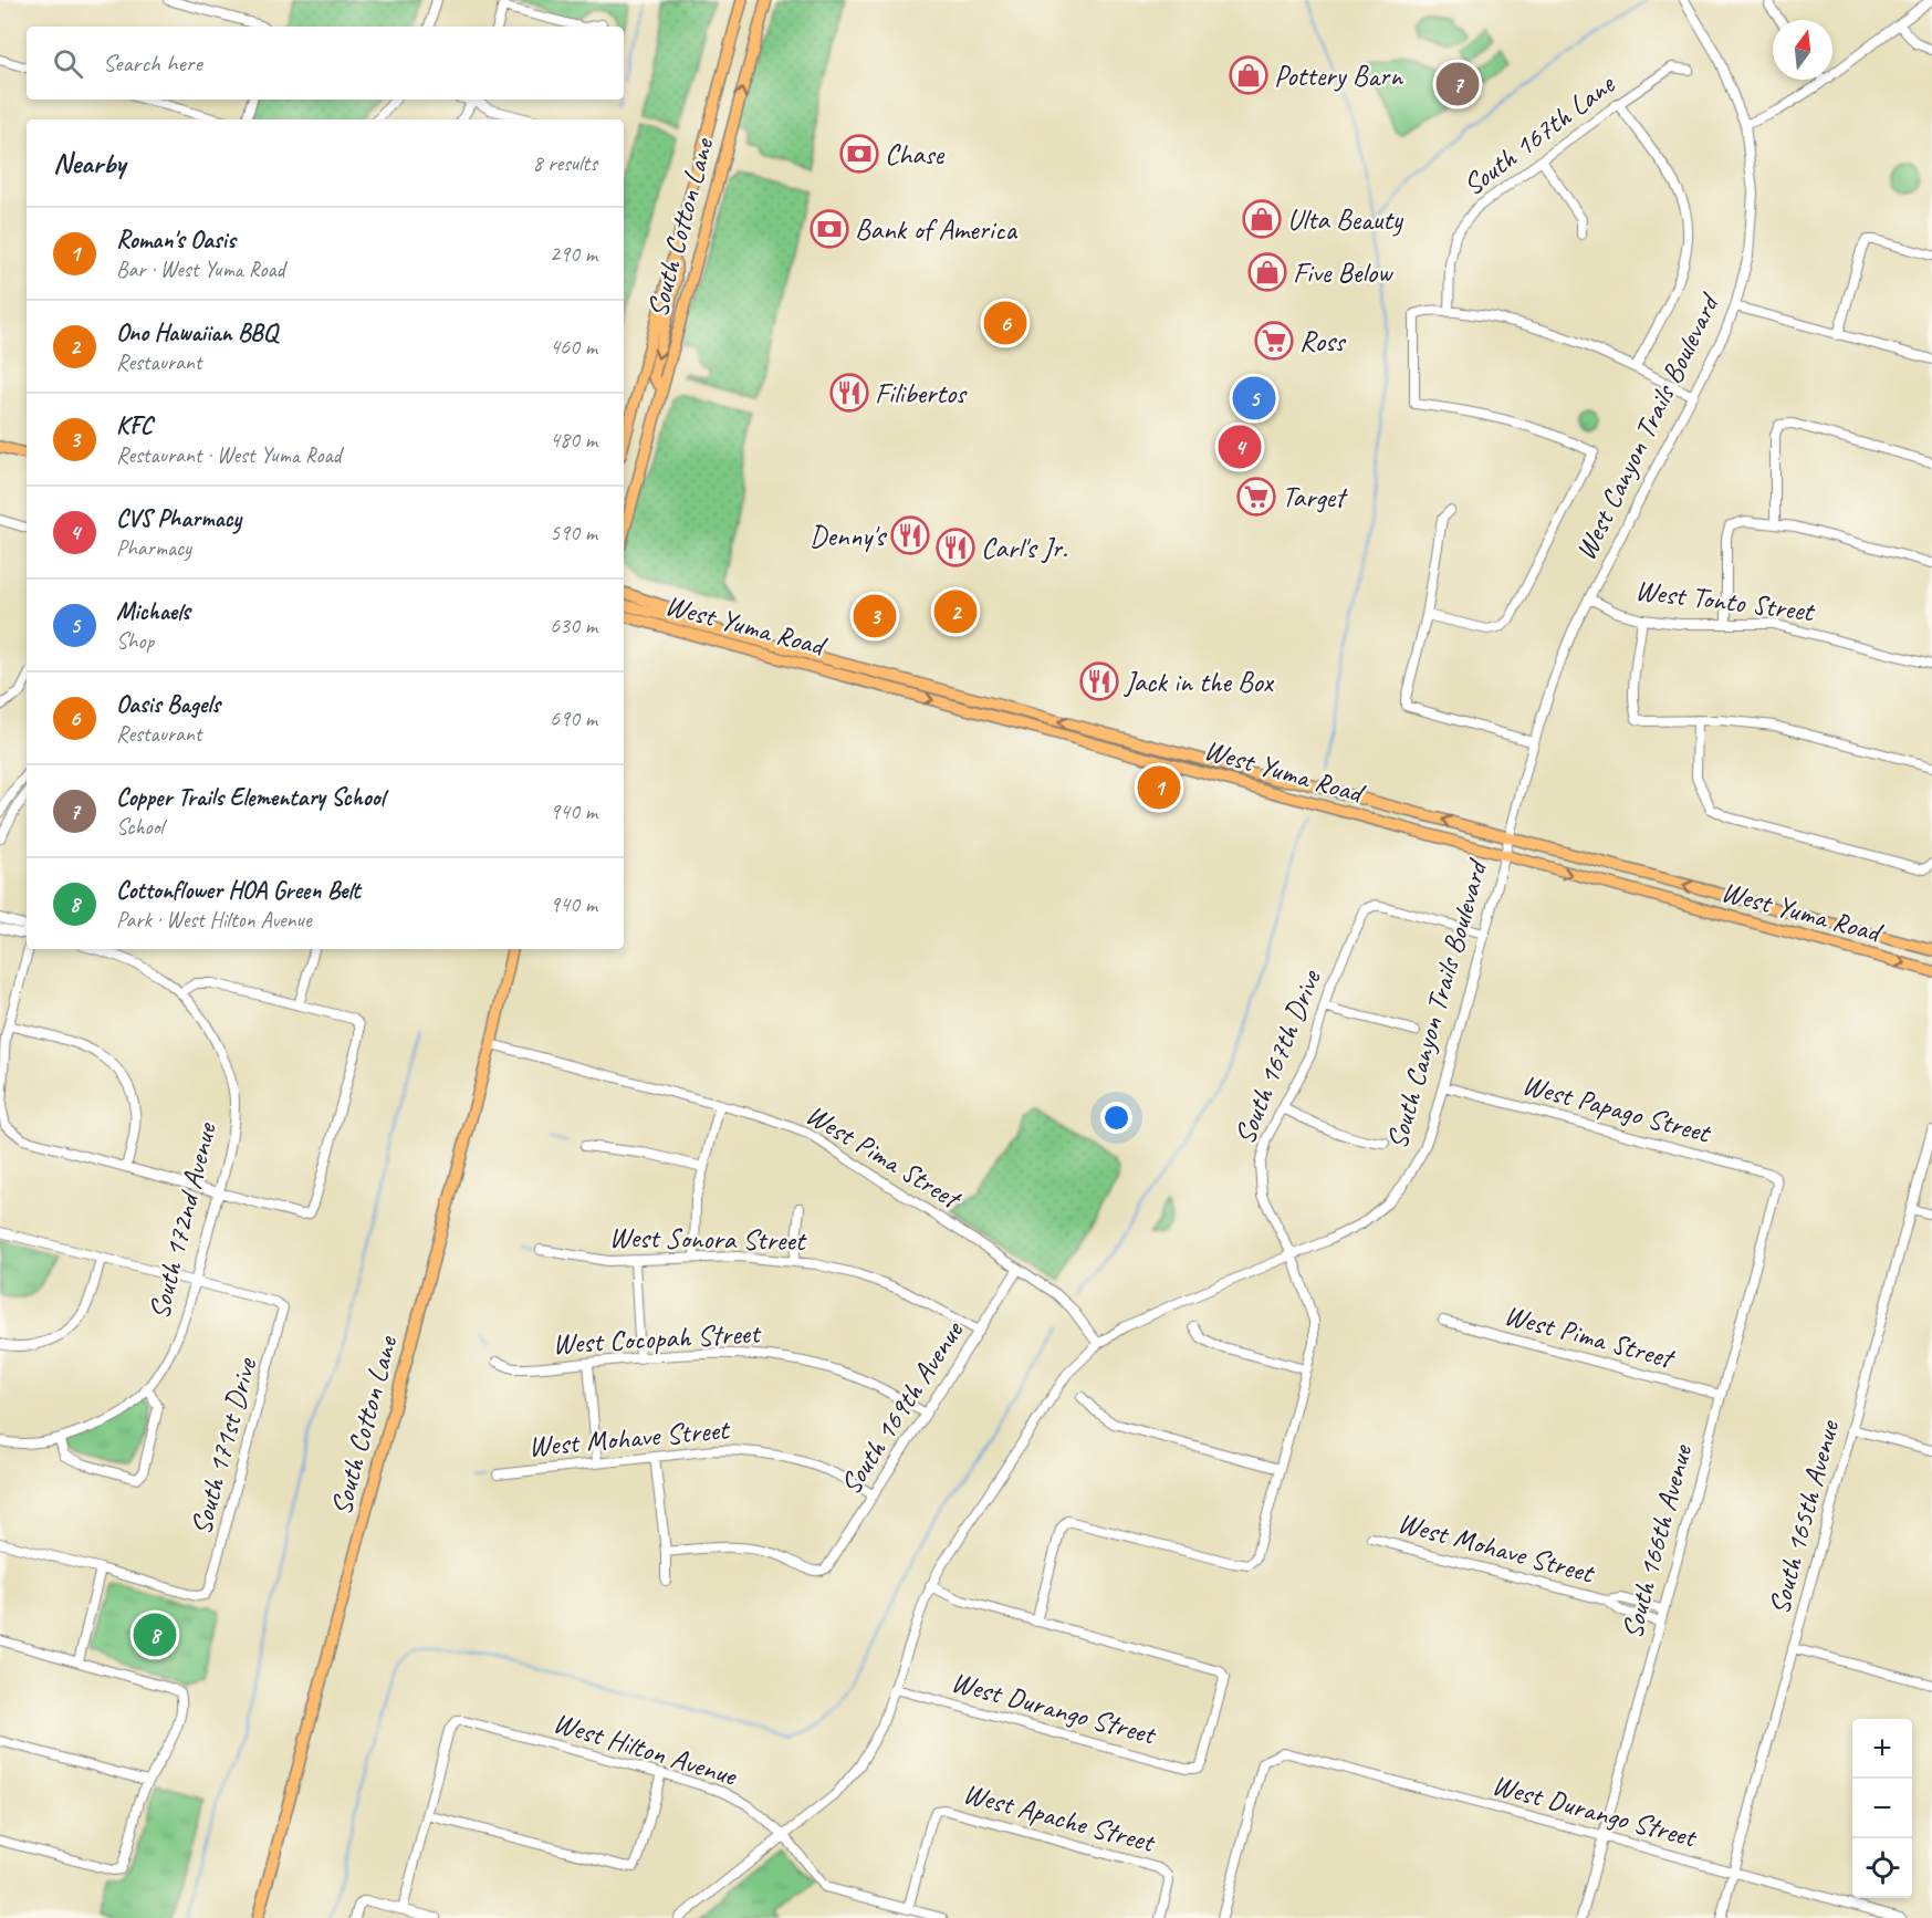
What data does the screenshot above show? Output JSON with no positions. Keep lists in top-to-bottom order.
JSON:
{
  "streets": {
    "main road": ["South Cotton Lane", "West Yuma Road"],
    "street": [
      "South 167th Lane",
      "West Canyon Trails Boulevard",
      "West Tonto Street",
      "South Canyon Trails Boulevard",
      "South 167th Drive",
      "West Papago Street",
      "West Pima Street",
      "South 172nd Avenue",
      "West Sonora Street",
      "West Cocopah Street",
      "South 169th Avenue",
      "West Mohave Street",
      "South 171st Drive",
      "South 165th Avenue",
      "South 166th Avenue",
      "West Durango Street",
      "West Hilton Avenue",
      "West Apache Street"
    ]
  },
  "crossings": [
    ["South Cotton Lane", "West Pima Street"],
    ["West Canyon Trails Boulevard", "West Tonto Street"],
    ["West Canyon Trails Boulevard", "West Yuma Road"],
    ["West Canyon Trails Boulevard", "South Canyon Trails Boulevard"],
    ["West Yuma Road", "South Canyon Trails Boulevard"],
    ["South Canyon Trails Boulevard", "South 167th Drive"],
    ["South Canyon Trails Boulevard", "West Papago Street"],
    ["South Canyon Trails Boulevard", "West Pima Street"],
    ["South Canyon Trails Boulevard", "West Durango Street"],
    ["South Canyon Trails Boulevard", "West Hilton Avenue"],
    ["South 167th Drive", "West Durango Street"],
    ["West Papago Street", "South 166th Avenue"],
    ["West Pima Street", "South 169th Avenue"],
    ["West Pima Street", "South 166th Avenue"],
    ["South 172nd Avenue", "South 171st Drive"],
    ["West Sonora Street", "South 169th Avenue"],
    ["West Cocopah Street", "South 169th Avenue"],
    ["South 169th Avenue", "West Mohave Street"],
    ["West Mohave Street", "South 166th Avenue"],
    ["South 165th Avenue", "West Durango Street"],
    ["South 166th Avenue", "West Durango Street"],
    ["West Hilton Avenue", "West Apache Street"]
  ],
  "places": {
    "shop": ["Pottery Barn", "Ulta Beauty", "Five Below"],
    "bank": ["Chase", "Bank of America"],
    "supermarket": ["Ross", "Target"],
    "restaurant": [
      "Filibertos",
      "Denny's",
      "Carl's Jr.",
      "Jack in the Box"
    ]
  },
  "north": "top",
  "page": {
    "search": "Search here",
    "pins": [
      "7",
      "6",
      "5",
      "4",
      "2",
      "3",
      "1",
      "8"
    ],
    "heading": ["Nearby", "8 results"],
    "list": [
      {
        "mark": "1",
        "name": "Roman's Oasis",
        "note": "Bar · West Yuma Road",
        "value": "290 m"
      },
      {
        "mark": "2",
        "name": "Ono Hawaiian BBQ",
        "note": "Restaurant",
        "value": "460 m"
      },
      {
        "mark": "3",
        "name": "KFC",
        "note": "Restaurant · West Yuma Road",
        "value": "480 m"
      },
      {
        "mark": "4",
        "name": "CVS Pharmacy",
        "note": "Pharmacy",
        "value": "590 m"
      },
      {
        "mark": "5",
        "name": "Michaels",
        "note": "Shop",
        "value": "630 m"
      },
      {
        "mark": "6",
        "name": "Oasis Bagels",
        "note": "Restaurant",
        "value": "690 m"
      },
      {
        "mark": "7",
        "name": "Copper Trails Elementary School",
        "note": "School",
        "value": "940 m"
      },
      {
        "mark": "8",
        "name": "Cottonflower HOA Green Belt",
        "note": "Park · West Hilton Avenue",
        "value": "940 m"
      }
    ],
    "map_buttons": ["+", "−"]
  }
}
